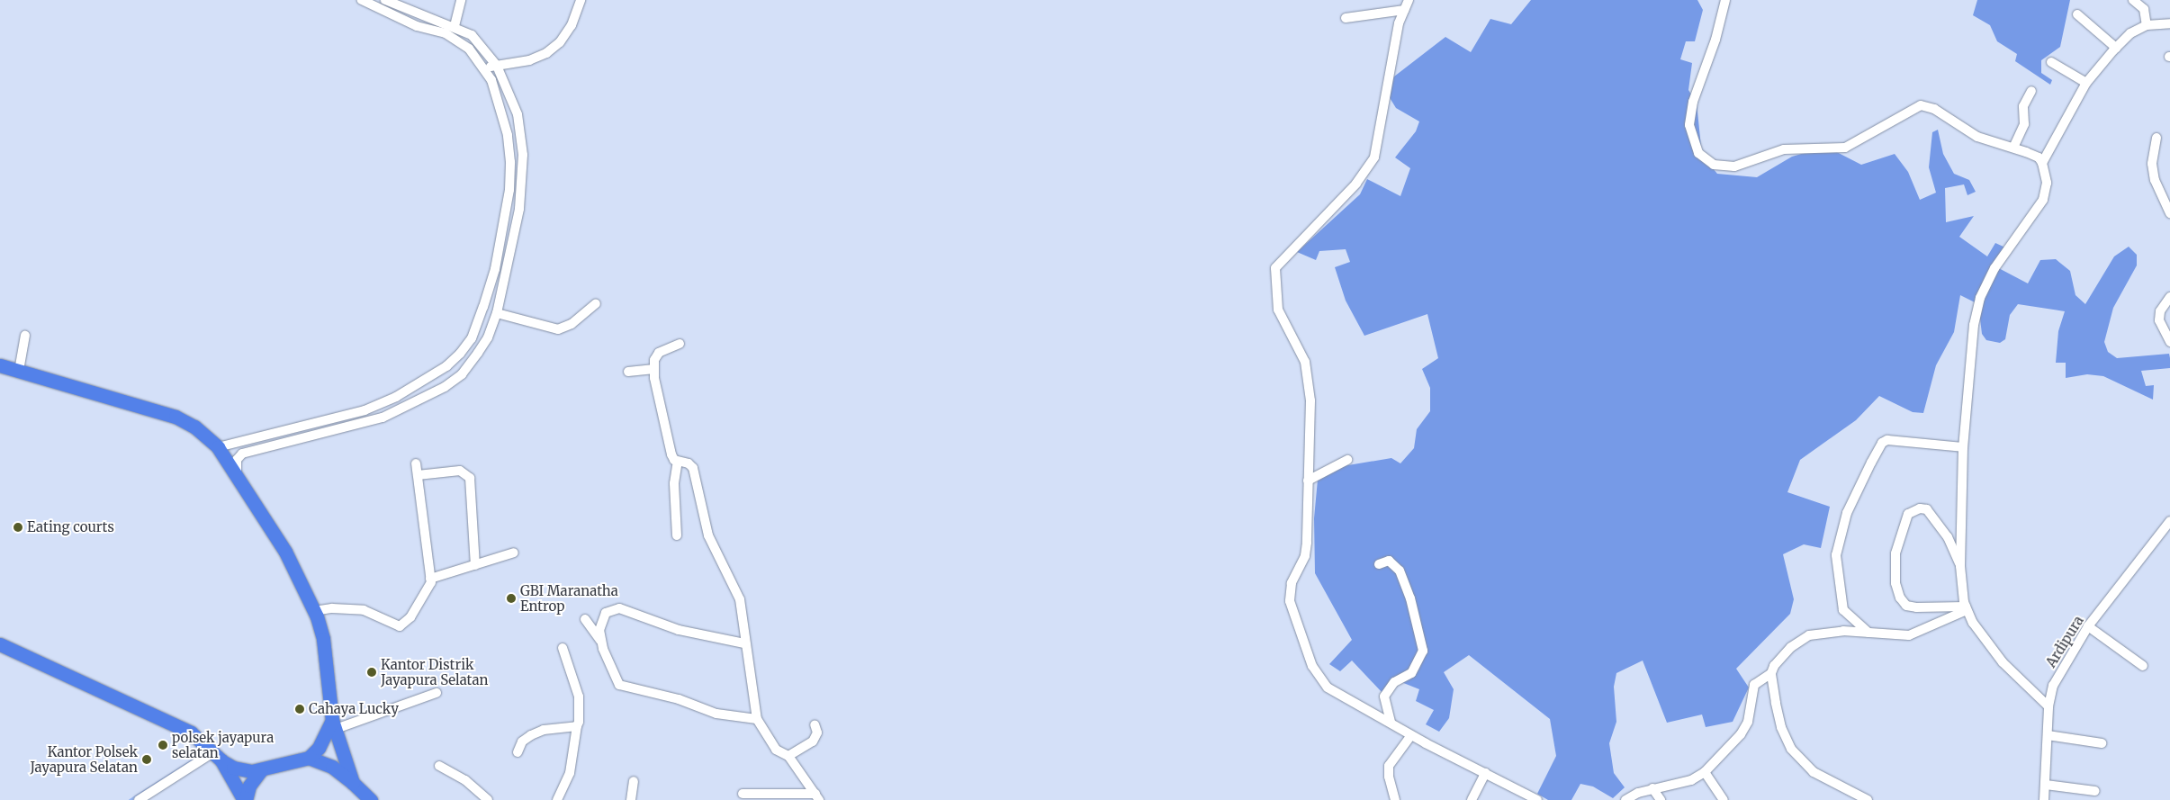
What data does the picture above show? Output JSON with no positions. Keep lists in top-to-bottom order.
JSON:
{
  "streets": {
    "street": ["Ardipura"]
  },
  "places": [
    "Eating courts",
    "GBI Maranatha Entrop",
    "Kantor Distrik Jayapura Selatan",
    "Cahaya Lucky",
    "polsek jayapura selatan",
    "Kantor Polsek Jayapura Selatan"
  ]
}
